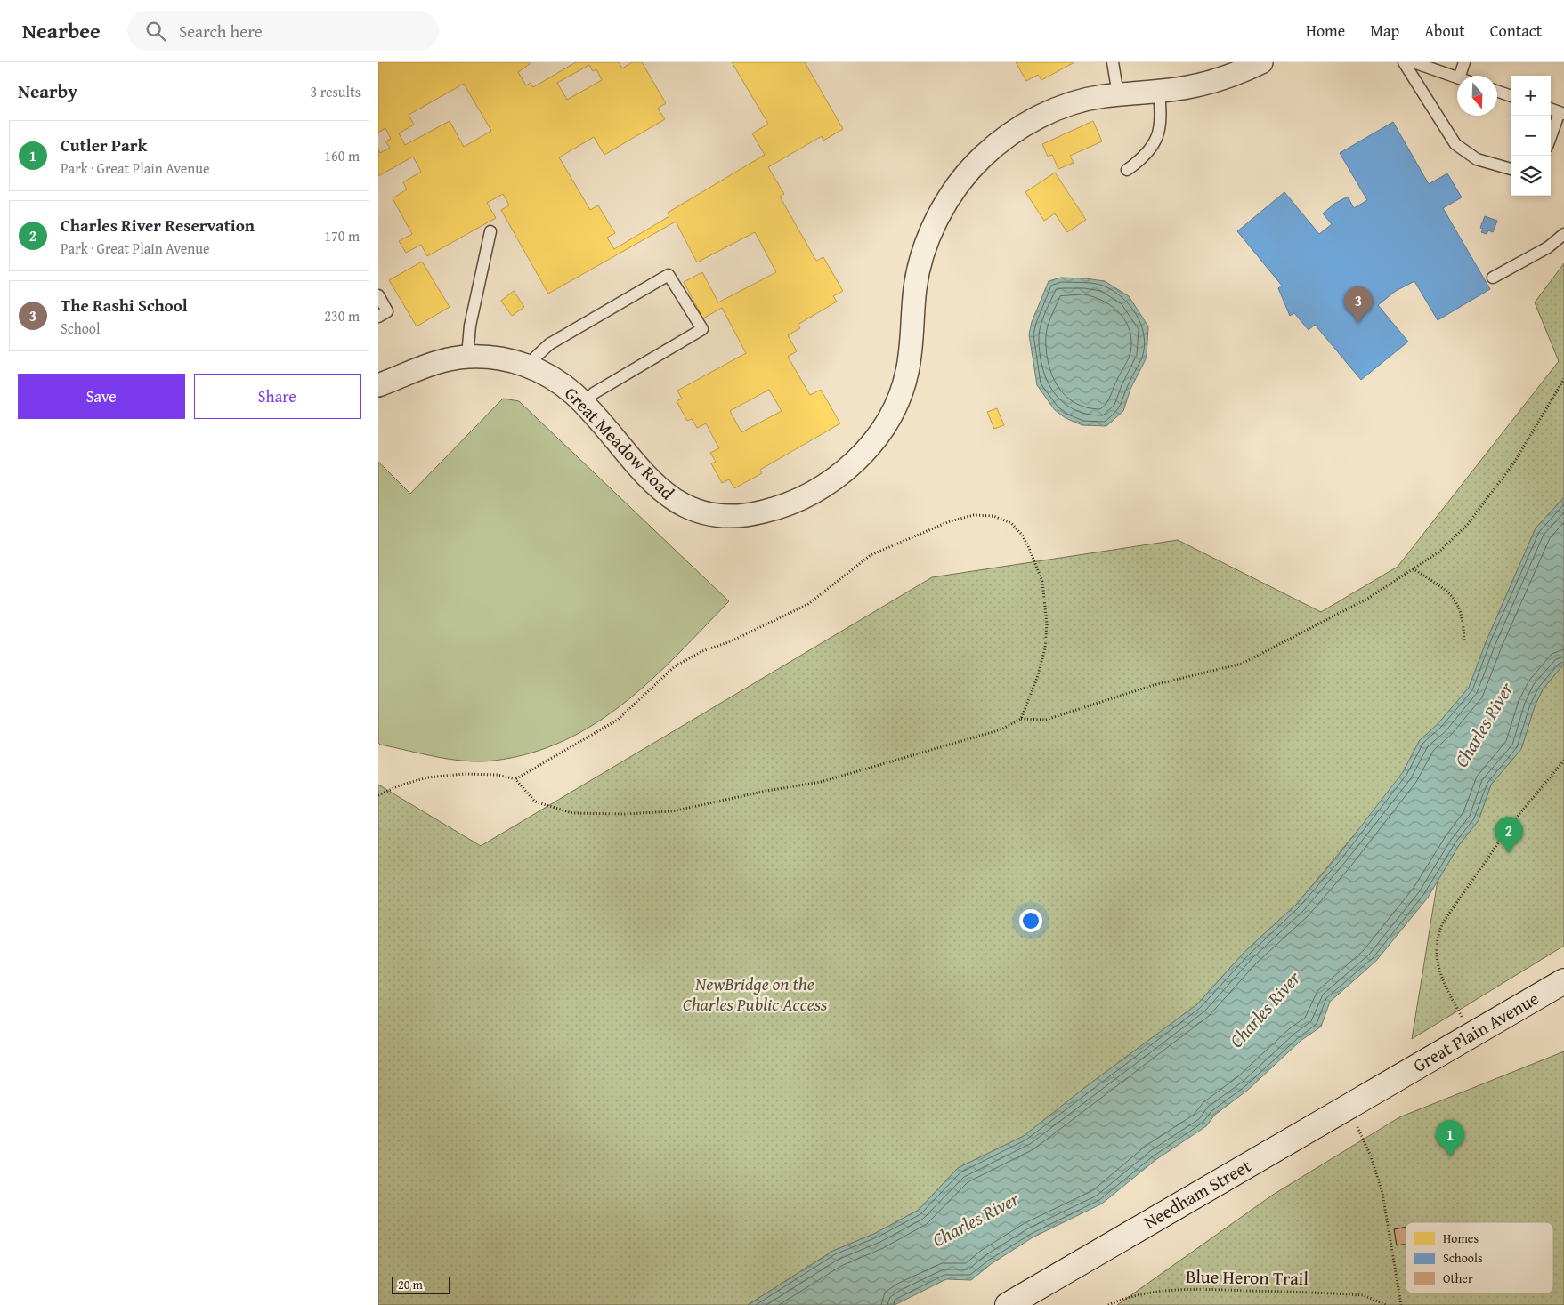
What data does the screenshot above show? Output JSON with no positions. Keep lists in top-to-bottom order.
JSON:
{
  "streets": {
    "main road": ["Great Plain Avenue", "Needham Street"],
    "street": ["Great Meadow Road"],
    "path": ["Blue Heron Trail"]
  },
  "crossings": [
    ["Great Plain Avenue", "Needham Street"]
  ],
  "water": ["Charles River"],
  "parks": ["NewBridge on the Charles Public Access"],
  "legend": ["Homes", "Schools", "Other"],
  "scale_bar": "20 m",
  "north": "bottom",
  "page": {
    "header": "Nearbee",
    "search": "Search here",
    "nav": [
      "Home",
      "Map",
      "About",
      "Contact"
    ],
    "heading": ["Nearby", "3 results"],
    "map_buttons": ["+", "−"],
    "list": [
      {
        "mark": "1",
        "name": "Cutler Park",
        "note": "Park · Great Plain Avenue",
        "value": "160 m"
      },
      {
        "mark": "2",
        "name": "Charles River Reservation",
        "note": "Park · Great Plain Avenue",
        "value": "170 m"
      },
      {
        "mark": "3",
        "name": "The Rashi School",
        "note": "School",
        "value": "230 m"
      }
    ],
    "pins": ["3", "2", "1"],
    "buttons": ["Save", "Share"],
    "scale": "20 m"
  }
}
